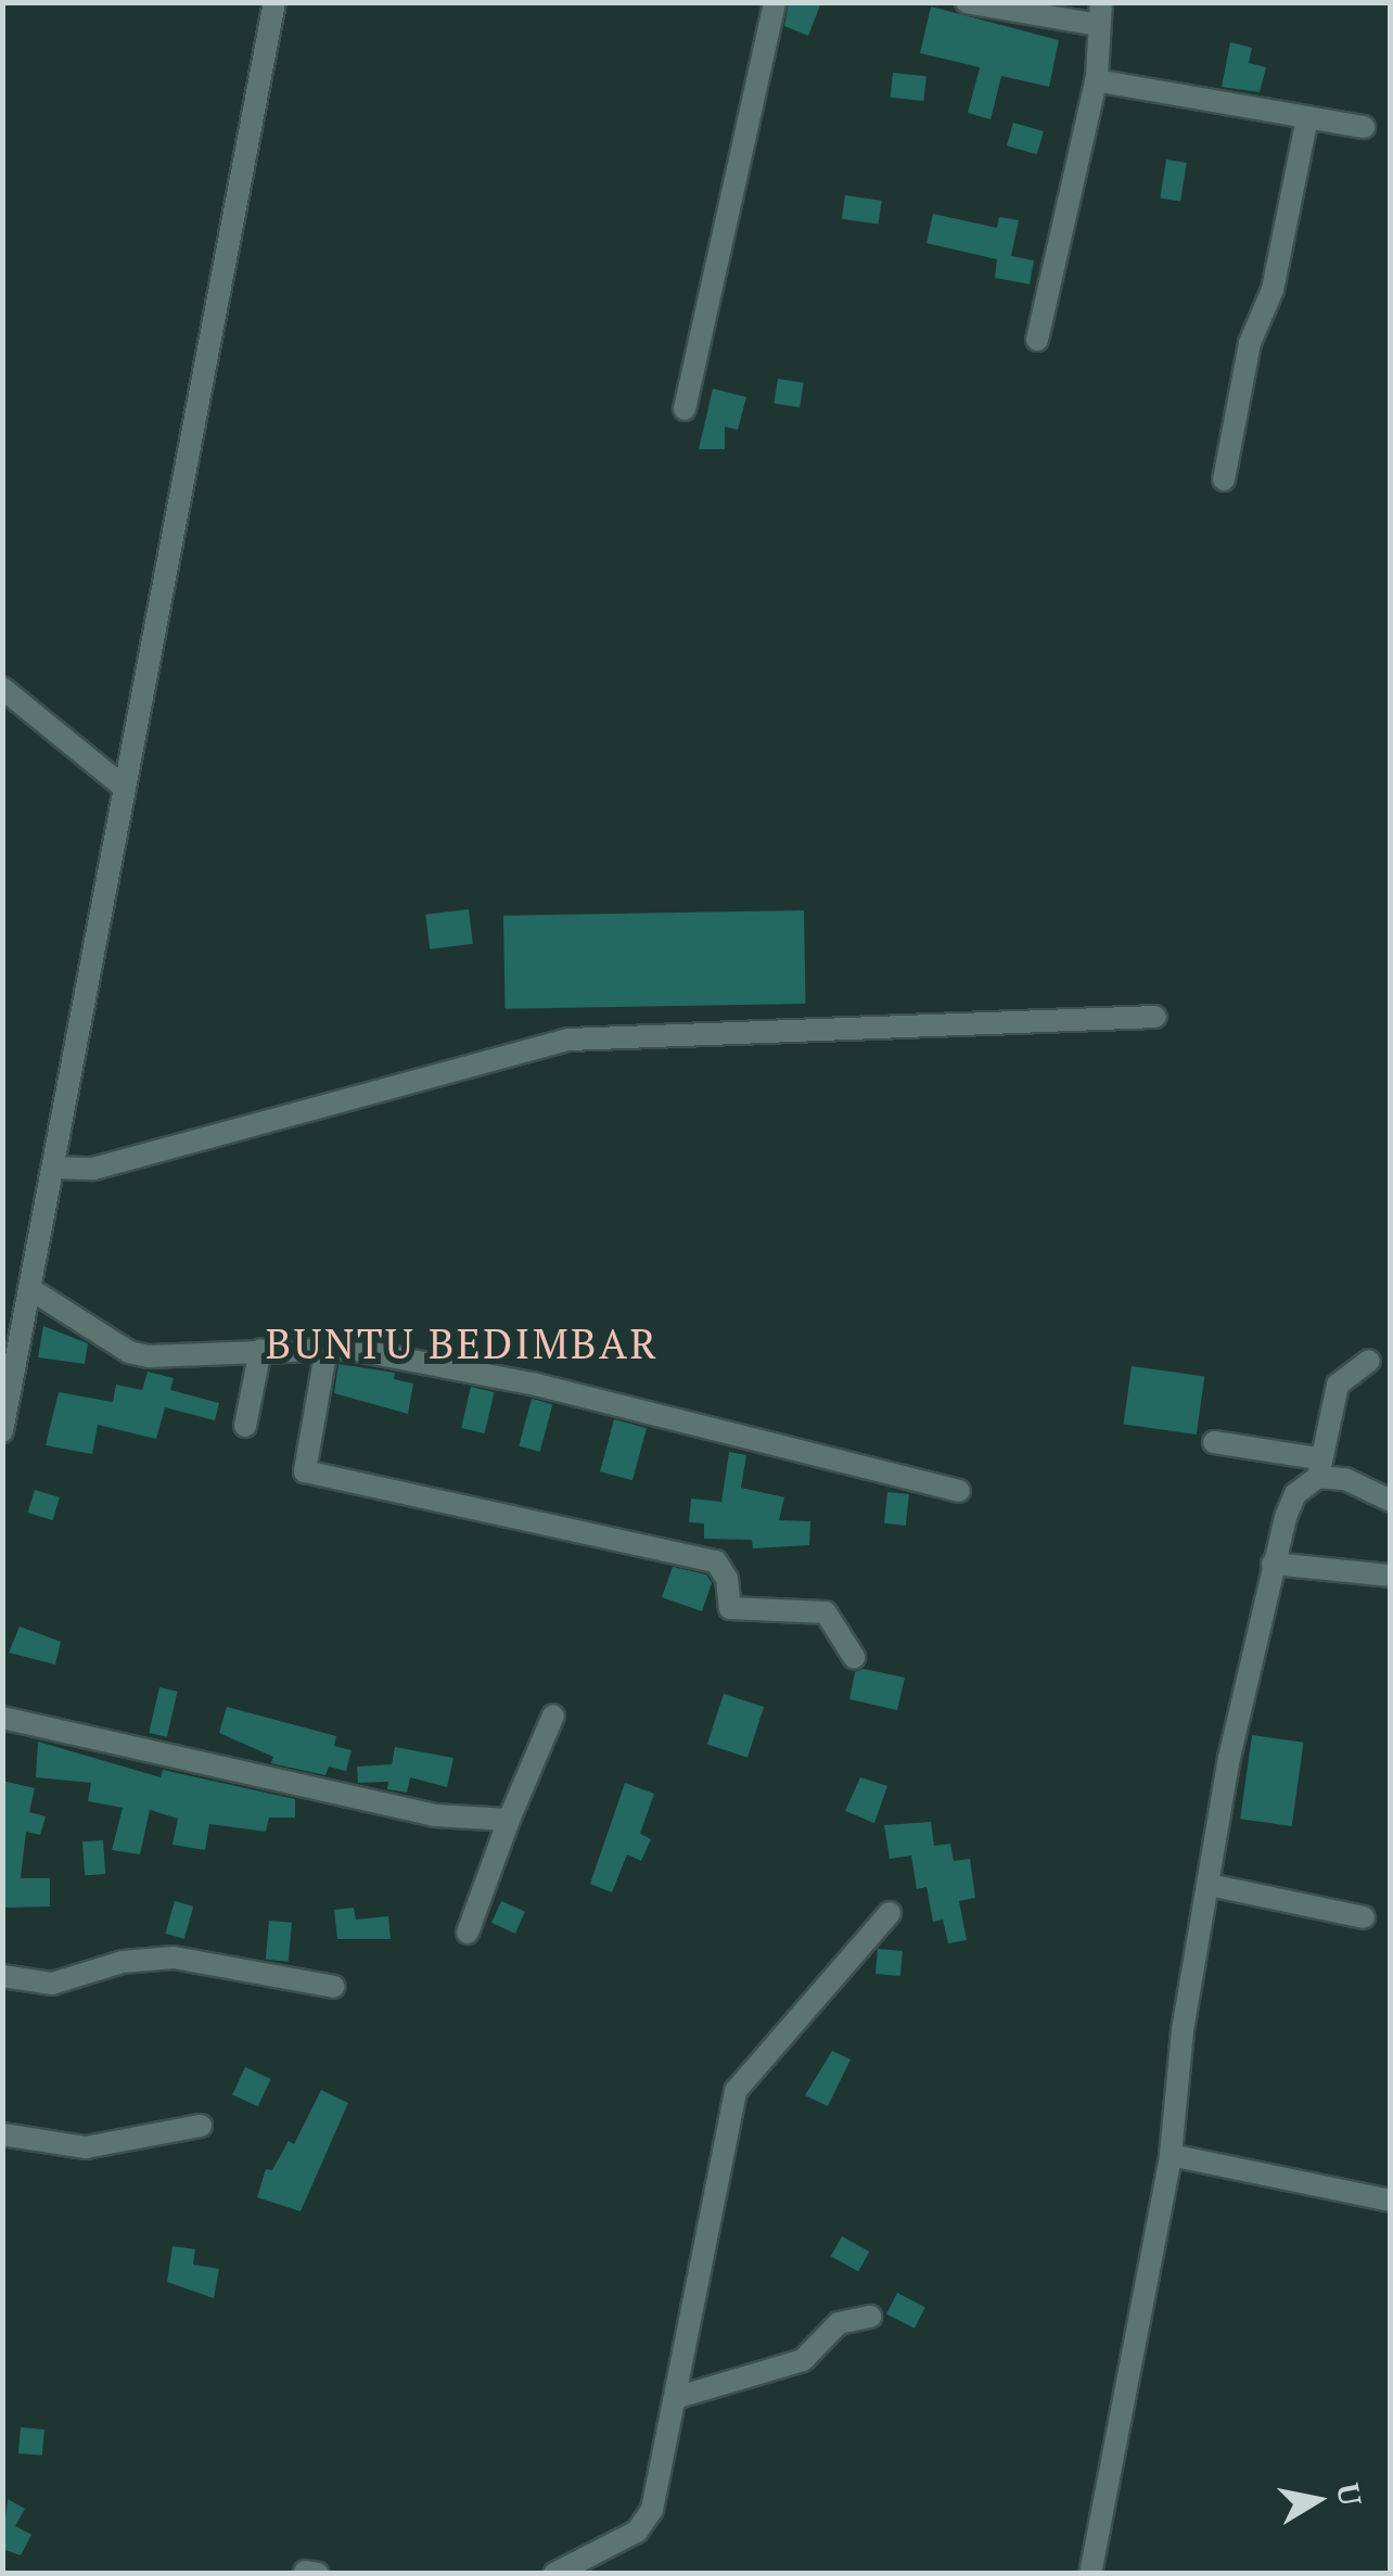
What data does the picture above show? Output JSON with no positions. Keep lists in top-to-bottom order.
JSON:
{
  "districts": ["BUNTU BEDIMBAR"],
  "north": "right"
}
